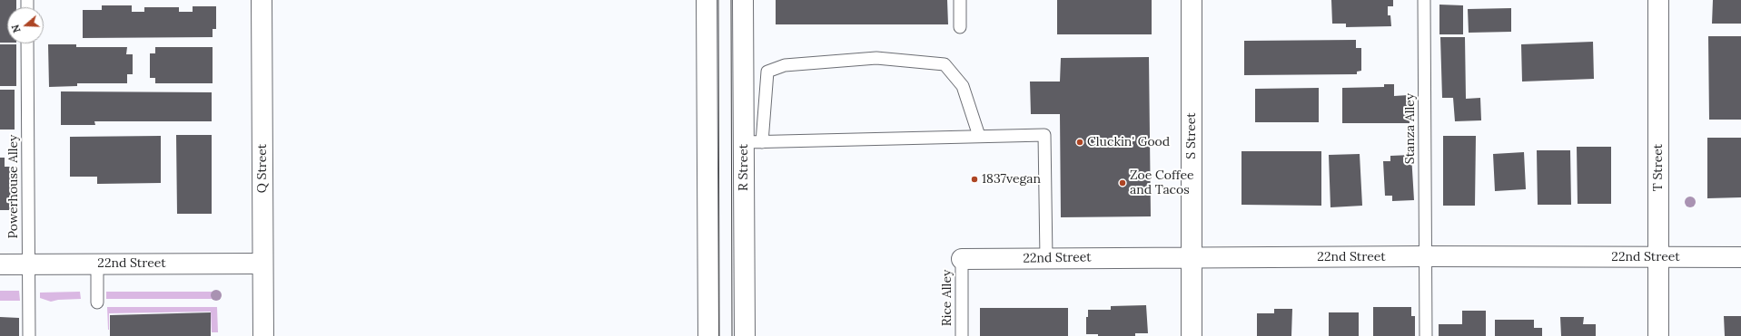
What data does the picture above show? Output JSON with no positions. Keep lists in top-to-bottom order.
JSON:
{
  "streets": {
    "street": [
      "S Street",
      "R Street",
      "T Street",
      "Q Street",
      "22nd Street"
    ],
    "lane": ["Stanza Alley", "Powerhouse Alley", "Rice Alley"]
  },
  "crossings": [
    ["Stanza Alley", "22nd Street"],
    ["S Street", "22nd Street"],
    ["T Street", "22nd Street"],
    ["Q Street", "22nd Street"],
    ["Powerhouse Alley", "22nd Street"],
    ["22nd Street", "Rice Alley"]
  ],
  "places": ["Cluckin' Good", "1837vegan", "Zoe Coffee and Tacos"],
  "north": "left"
}
